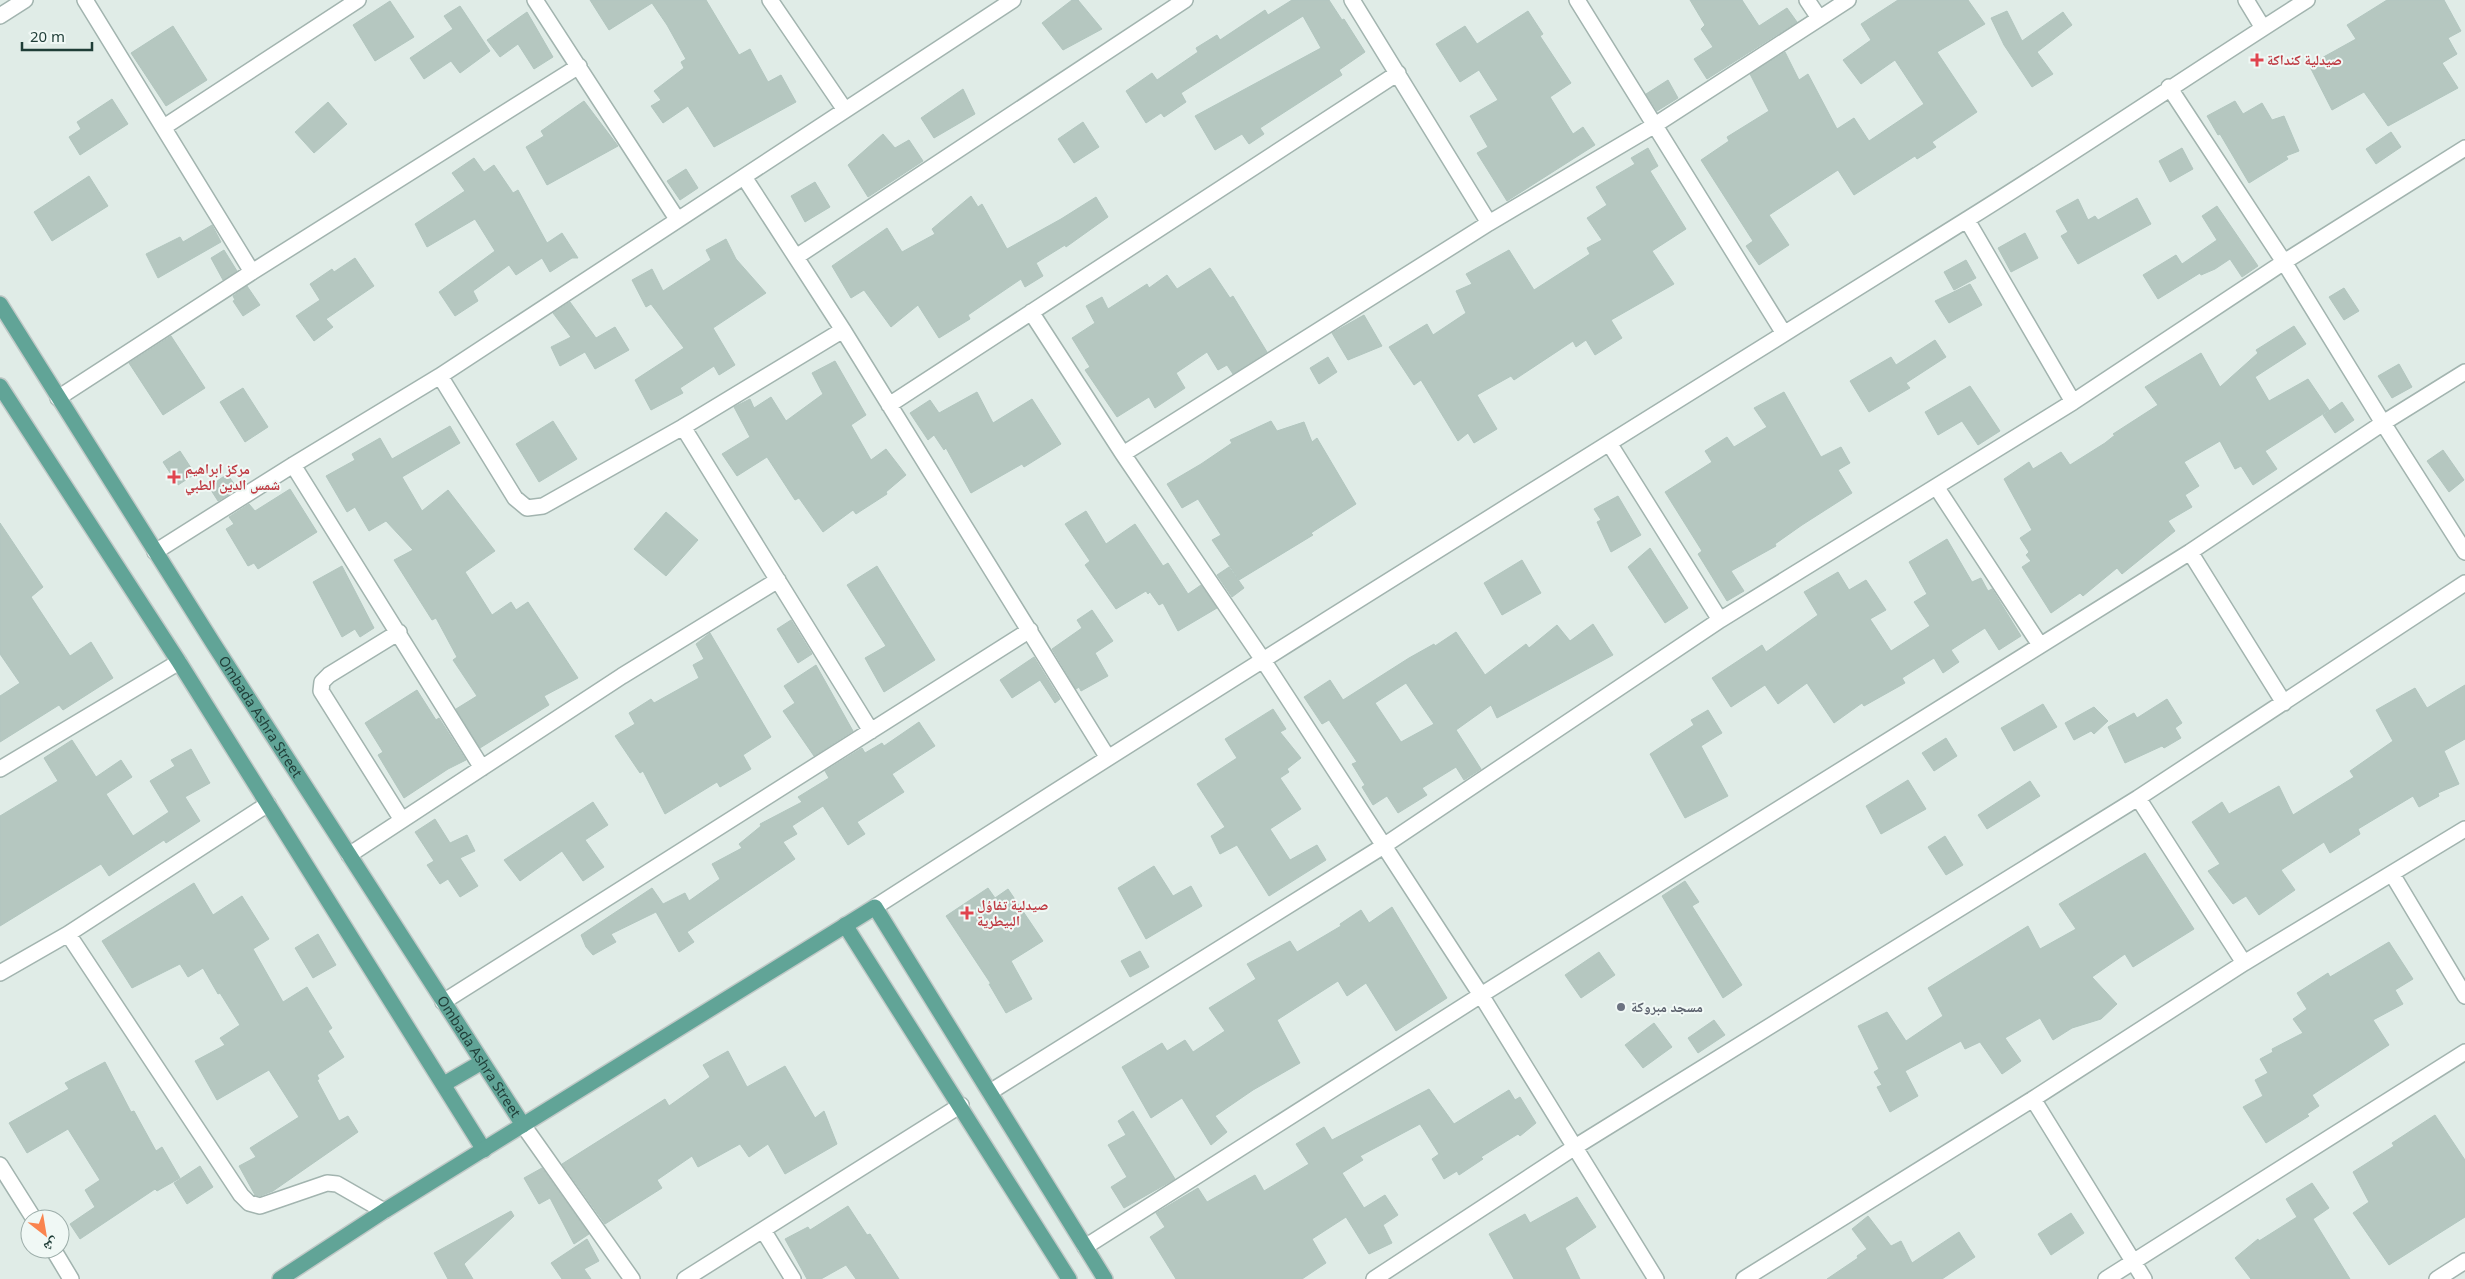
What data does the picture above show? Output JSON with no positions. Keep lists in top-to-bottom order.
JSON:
{
  "streets": {
    "main road": ["Ombada Ashra Street"]
  },
  "places": {
    "health": ["صيدلية كنداكة", "مركز ابراهيم شمس الدين الطبي", "صيدلية تفاؤل البيطرية"],
    "other": ["مسجد مبروكة"]
  },
  "scale_bar": "20 m",
  "north": "bottom right"
}
